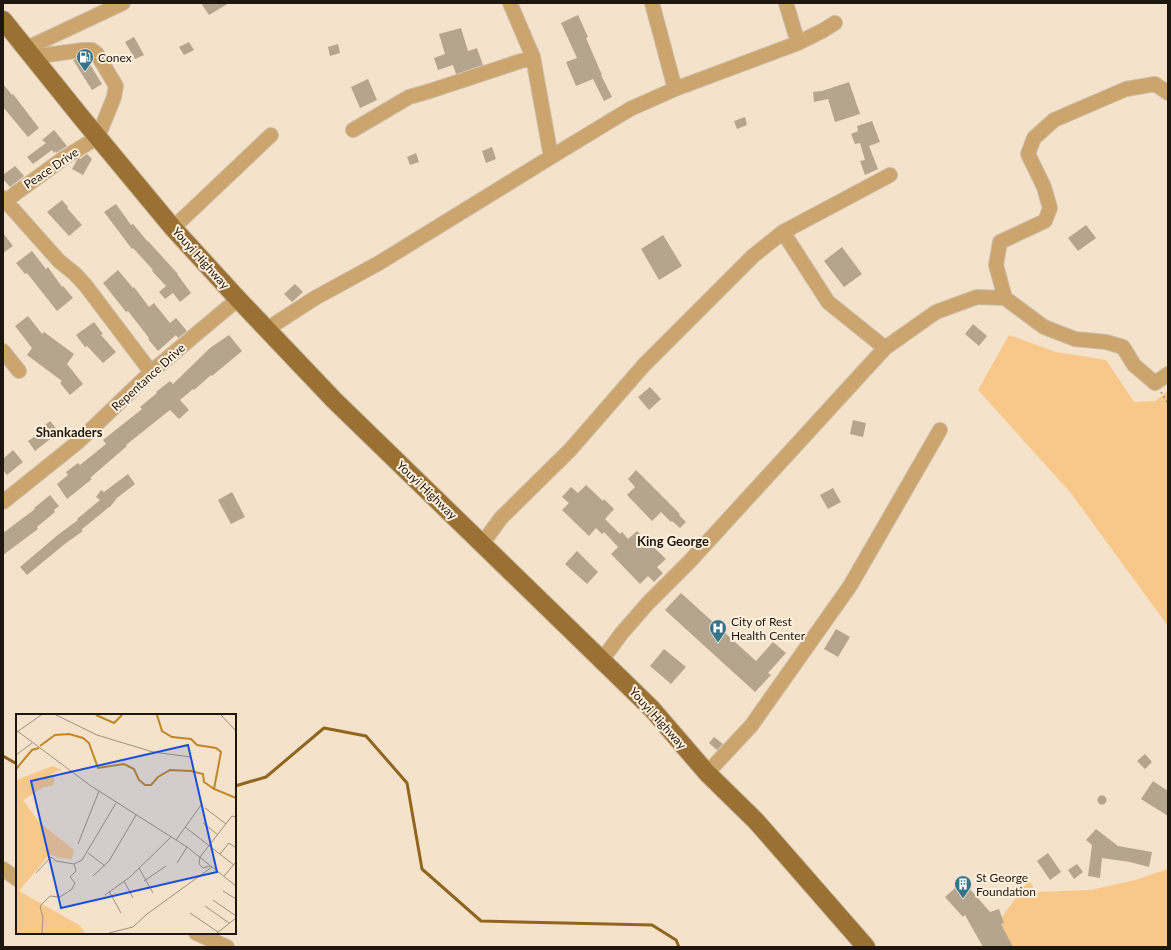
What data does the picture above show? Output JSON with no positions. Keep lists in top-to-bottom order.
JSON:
{
  "streets": {
    "main road": ["Youyi Highway"],
    "street": ["Peace Drive", "Repentance Drive"]
  },
  "crossings": [
    ["Peace Drive", "Youyi Highway"],
    ["Youyi Highway", "Repentance Drive"]
  ],
  "districts": ["Shankaders", "King George"],
  "places": {
    "fuel station": ["Conex"],
    "hospital": ["City of Rest Health Center"],
    "building": ["St George Foundation"]
  }
}
